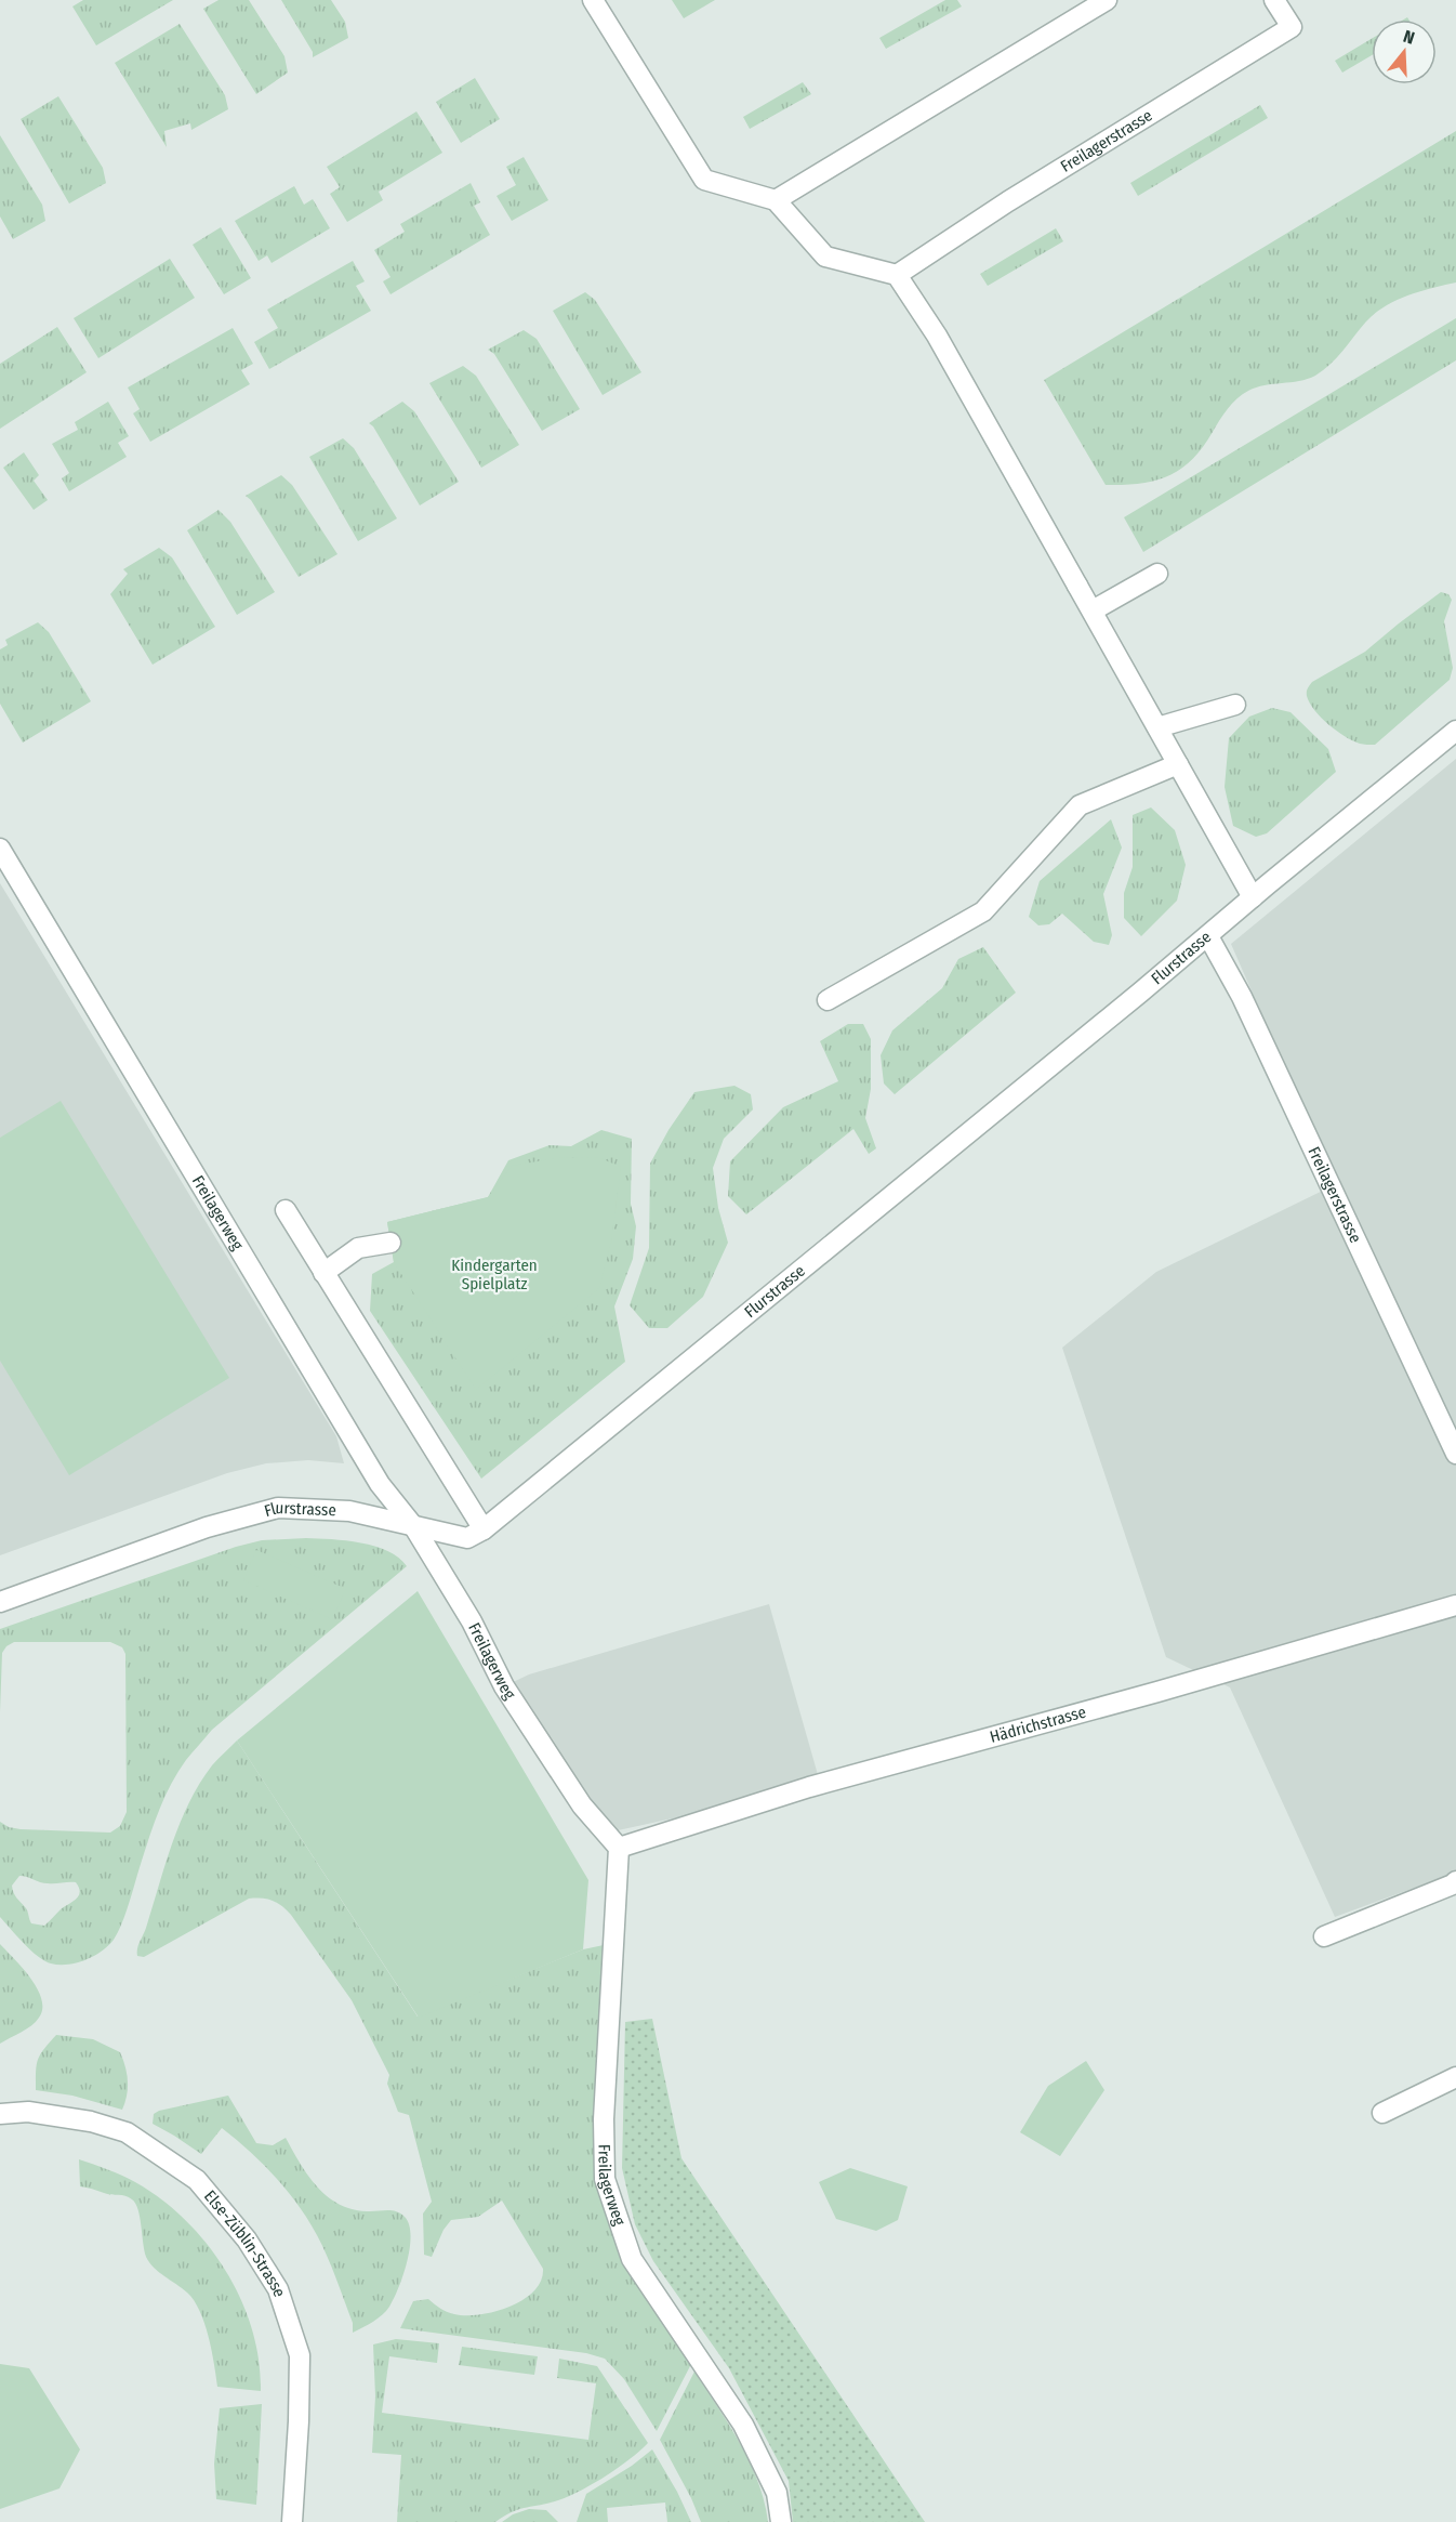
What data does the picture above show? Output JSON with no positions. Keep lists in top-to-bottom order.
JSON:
{
  "streets": {
    "street": [
      "Freilagerstrasse",
      "Flurstrasse",
      "Freilagerweg",
      "Hädrichstrasse",
      "Else-Züblin-Strasse"
    ]
  },
  "crossings": [
    ["Freilagerstrasse", "Flurstrasse"],
    ["Flurstrasse", "Freilagerweg"],
    ["Freilagerweg", "Hädrichstrasse"]
  ],
  "parks": ["Kindergarten Spielplatz"],
  "north": "top"
}
